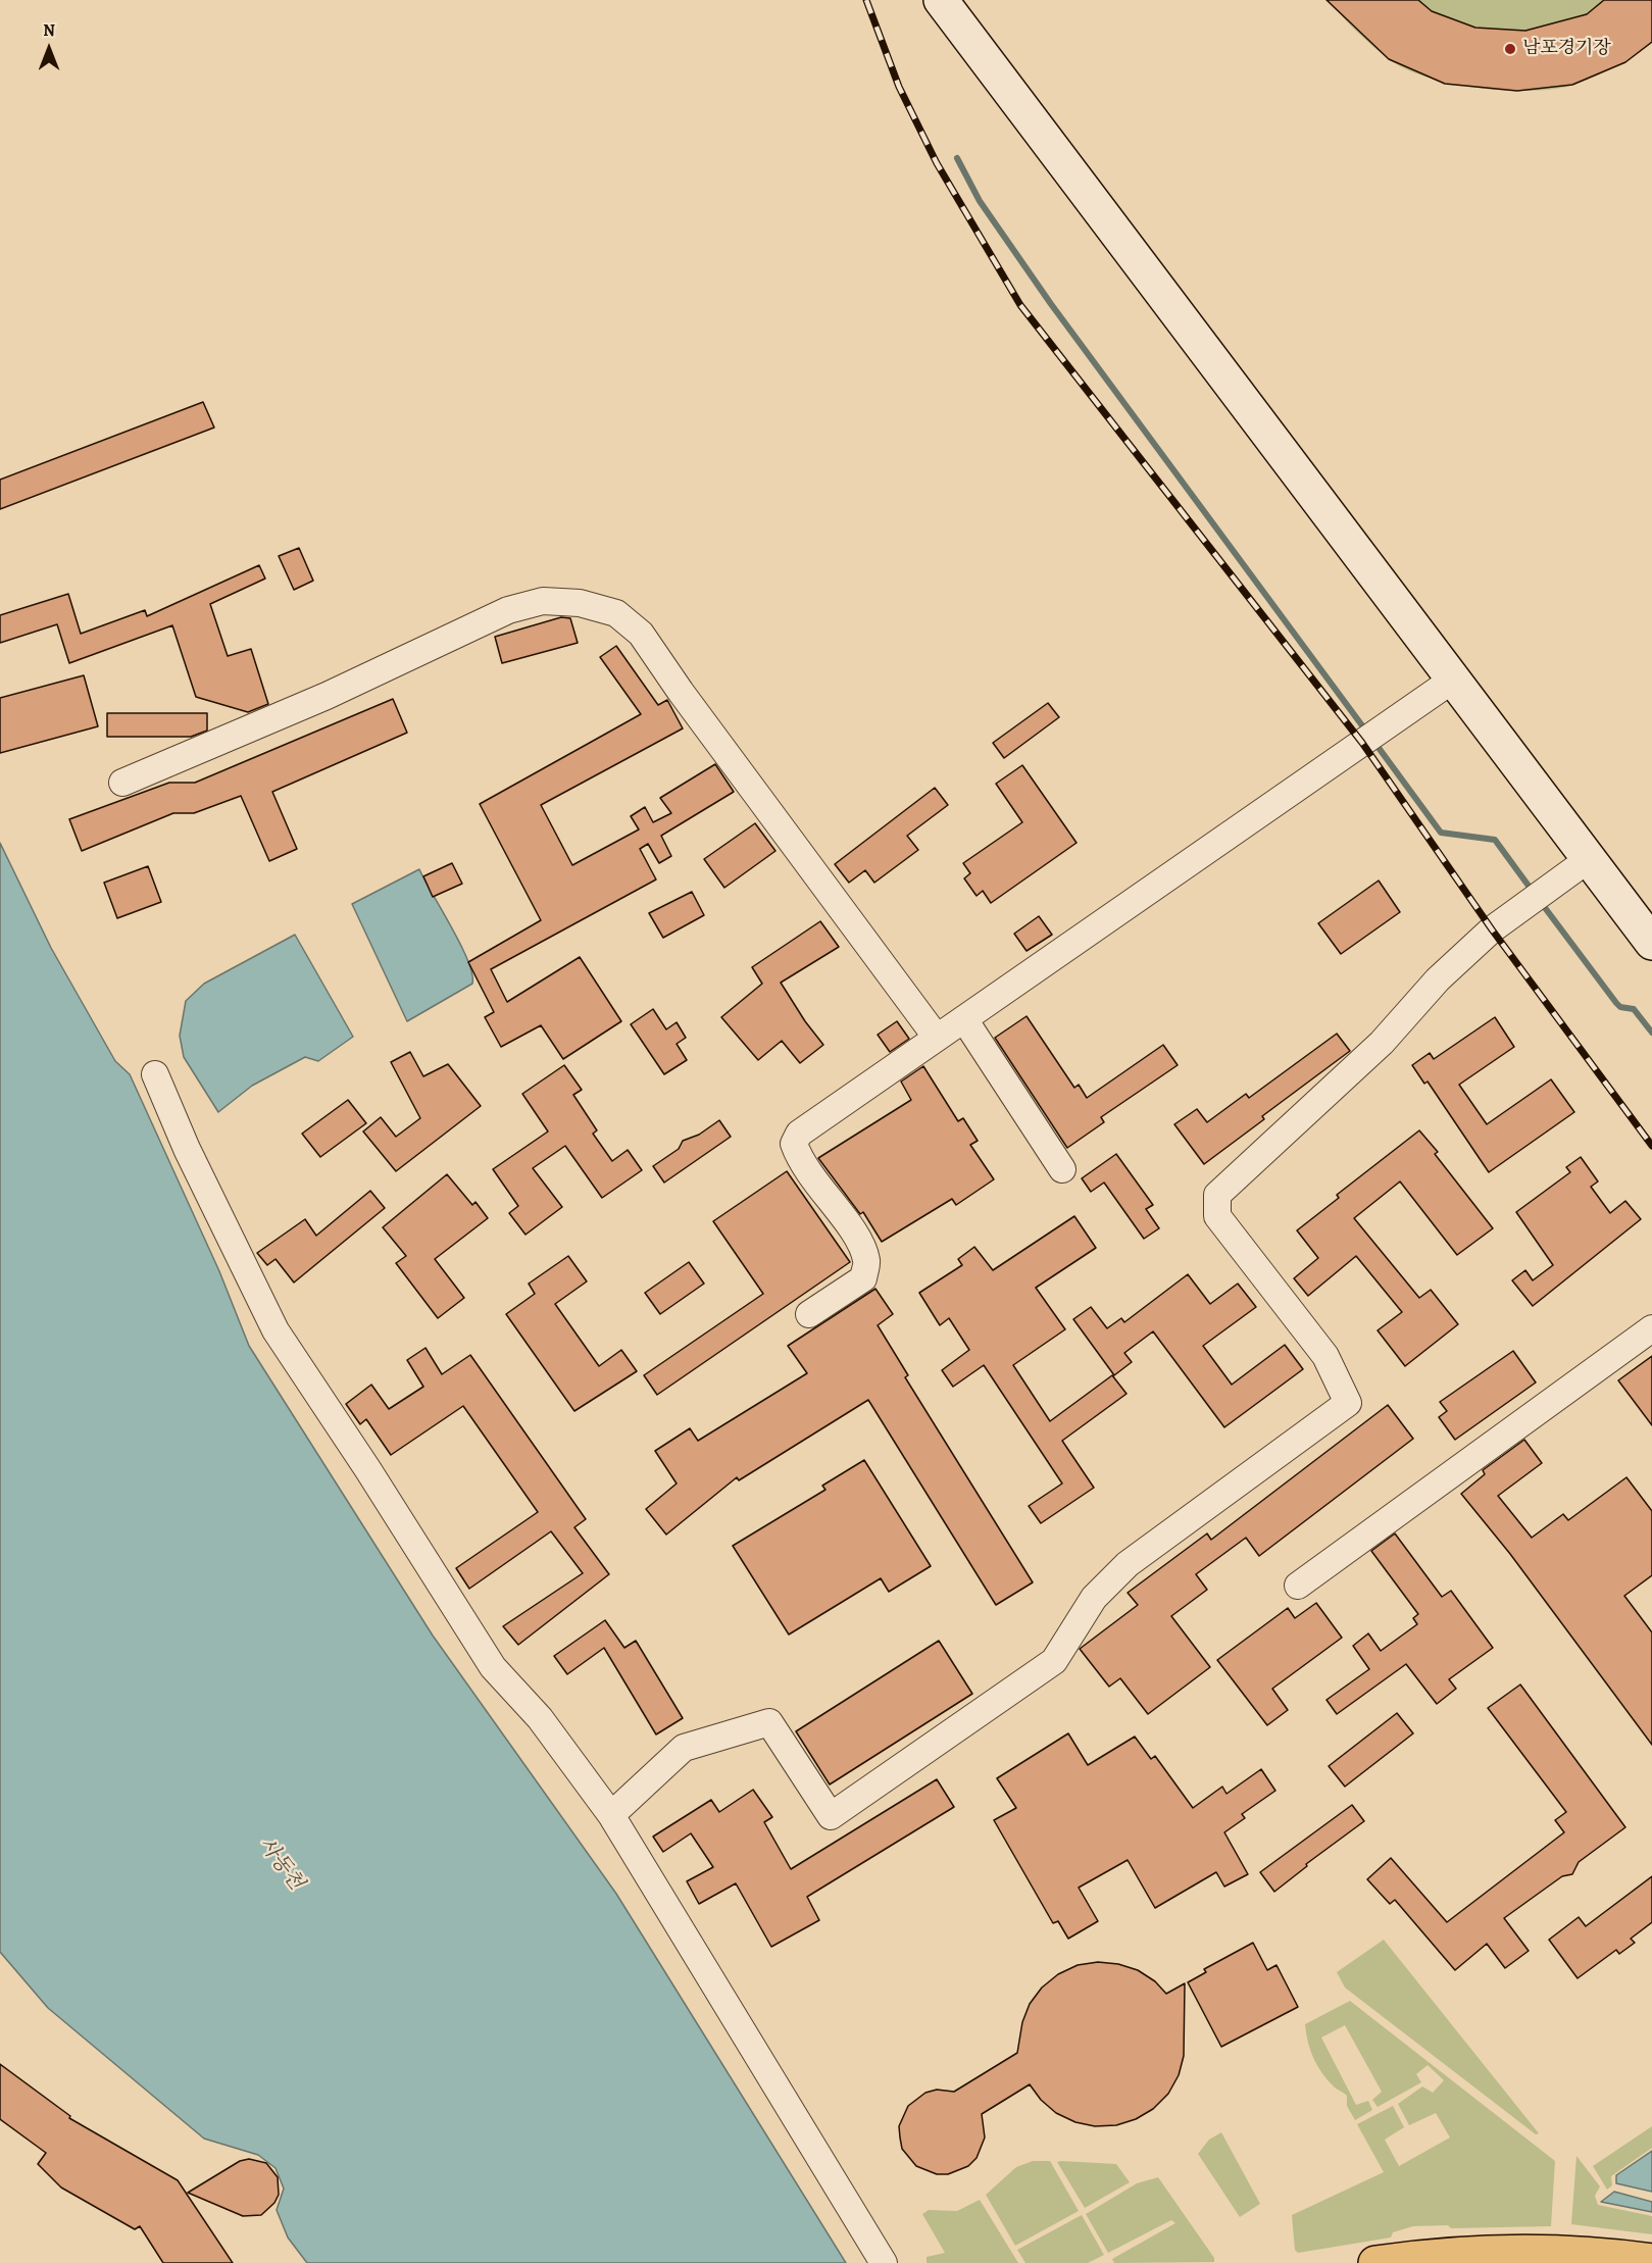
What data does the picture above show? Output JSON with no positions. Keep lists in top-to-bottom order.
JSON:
{
  "water": ["사동천"],
  "places": ["남포경기장"],
  "north": "top"
}
